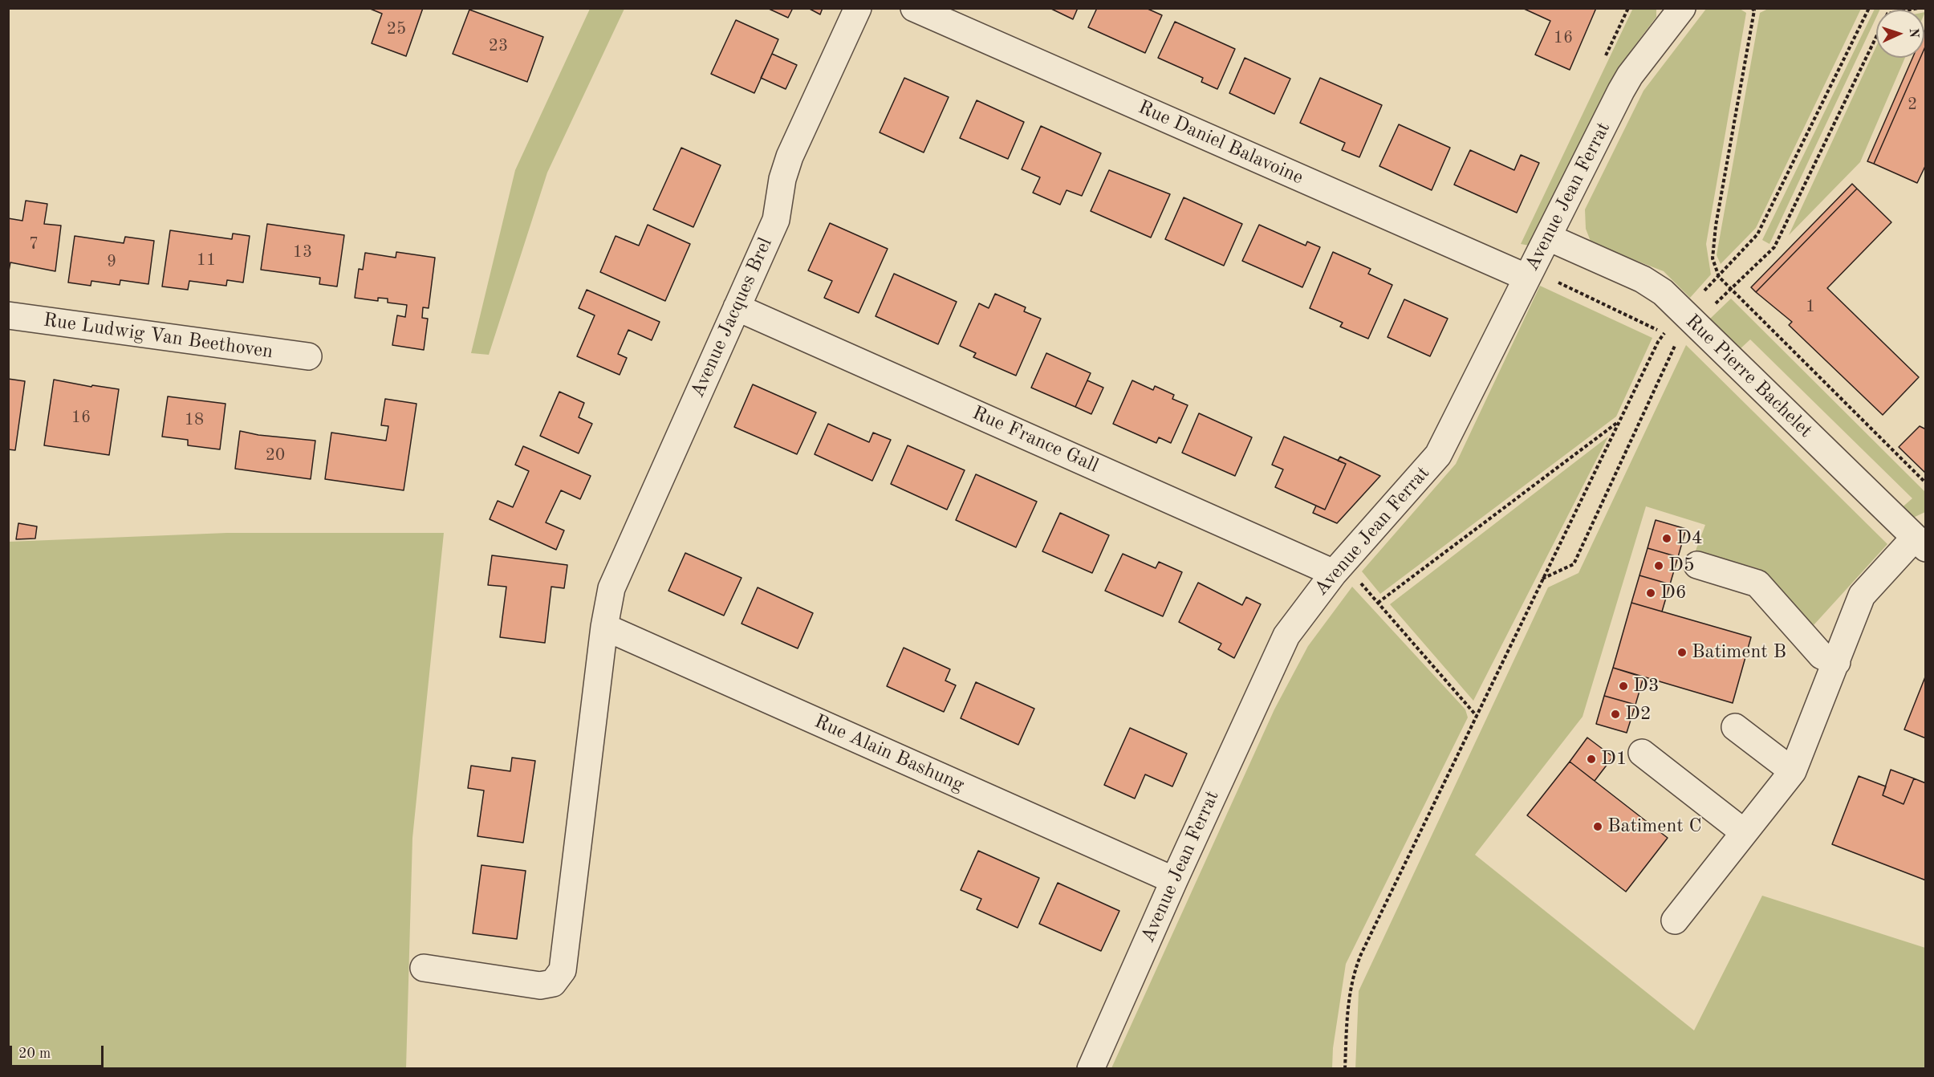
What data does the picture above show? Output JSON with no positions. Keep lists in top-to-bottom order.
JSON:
{
  "streets": {
    "street": [
      "Rue Daniel Balavoine",
      "Avenue Jean Ferrat",
      "Avenue Jacques Brel",
      "Rue Ludwig Van Beethoven",
      "Rue Pierre Bachelet",
      "Rue France Gall",
      "Rue Alain Bashung"
    ]
  },
  "crossings": [
    ["Rue Daniel Balavoine", "Avenue Jean Ferrat"],
    ["Avenue Jean Ferrat", "Rue Pierre Bachelet"],
    ["Avenue Jean Ferrat", "Rue France Gall"],
    ["Avenue Jean Ferrat", "Rue Alain Bashung"],
    ["Avenue Jacques Brel", "Rue France Gall"],
    ["Avenue Jacques Brel", "Rue Alain Bashung"]
  ],
  "places": [
    "D4",
    "D5",
    "D6",
    "Batiment B",
    "D3",
    "D2",
    "D1",
    "Batiment C"
  ],
  "house_numbers": [
    "25",
    "16",
    "23",
    "2",
    "7",
    "13",
    "11",
    "9",
    "1",
    "16",
    "18",
    "20"
  ],
  "scale_bar": "20 m",
  "north": "right"
}
